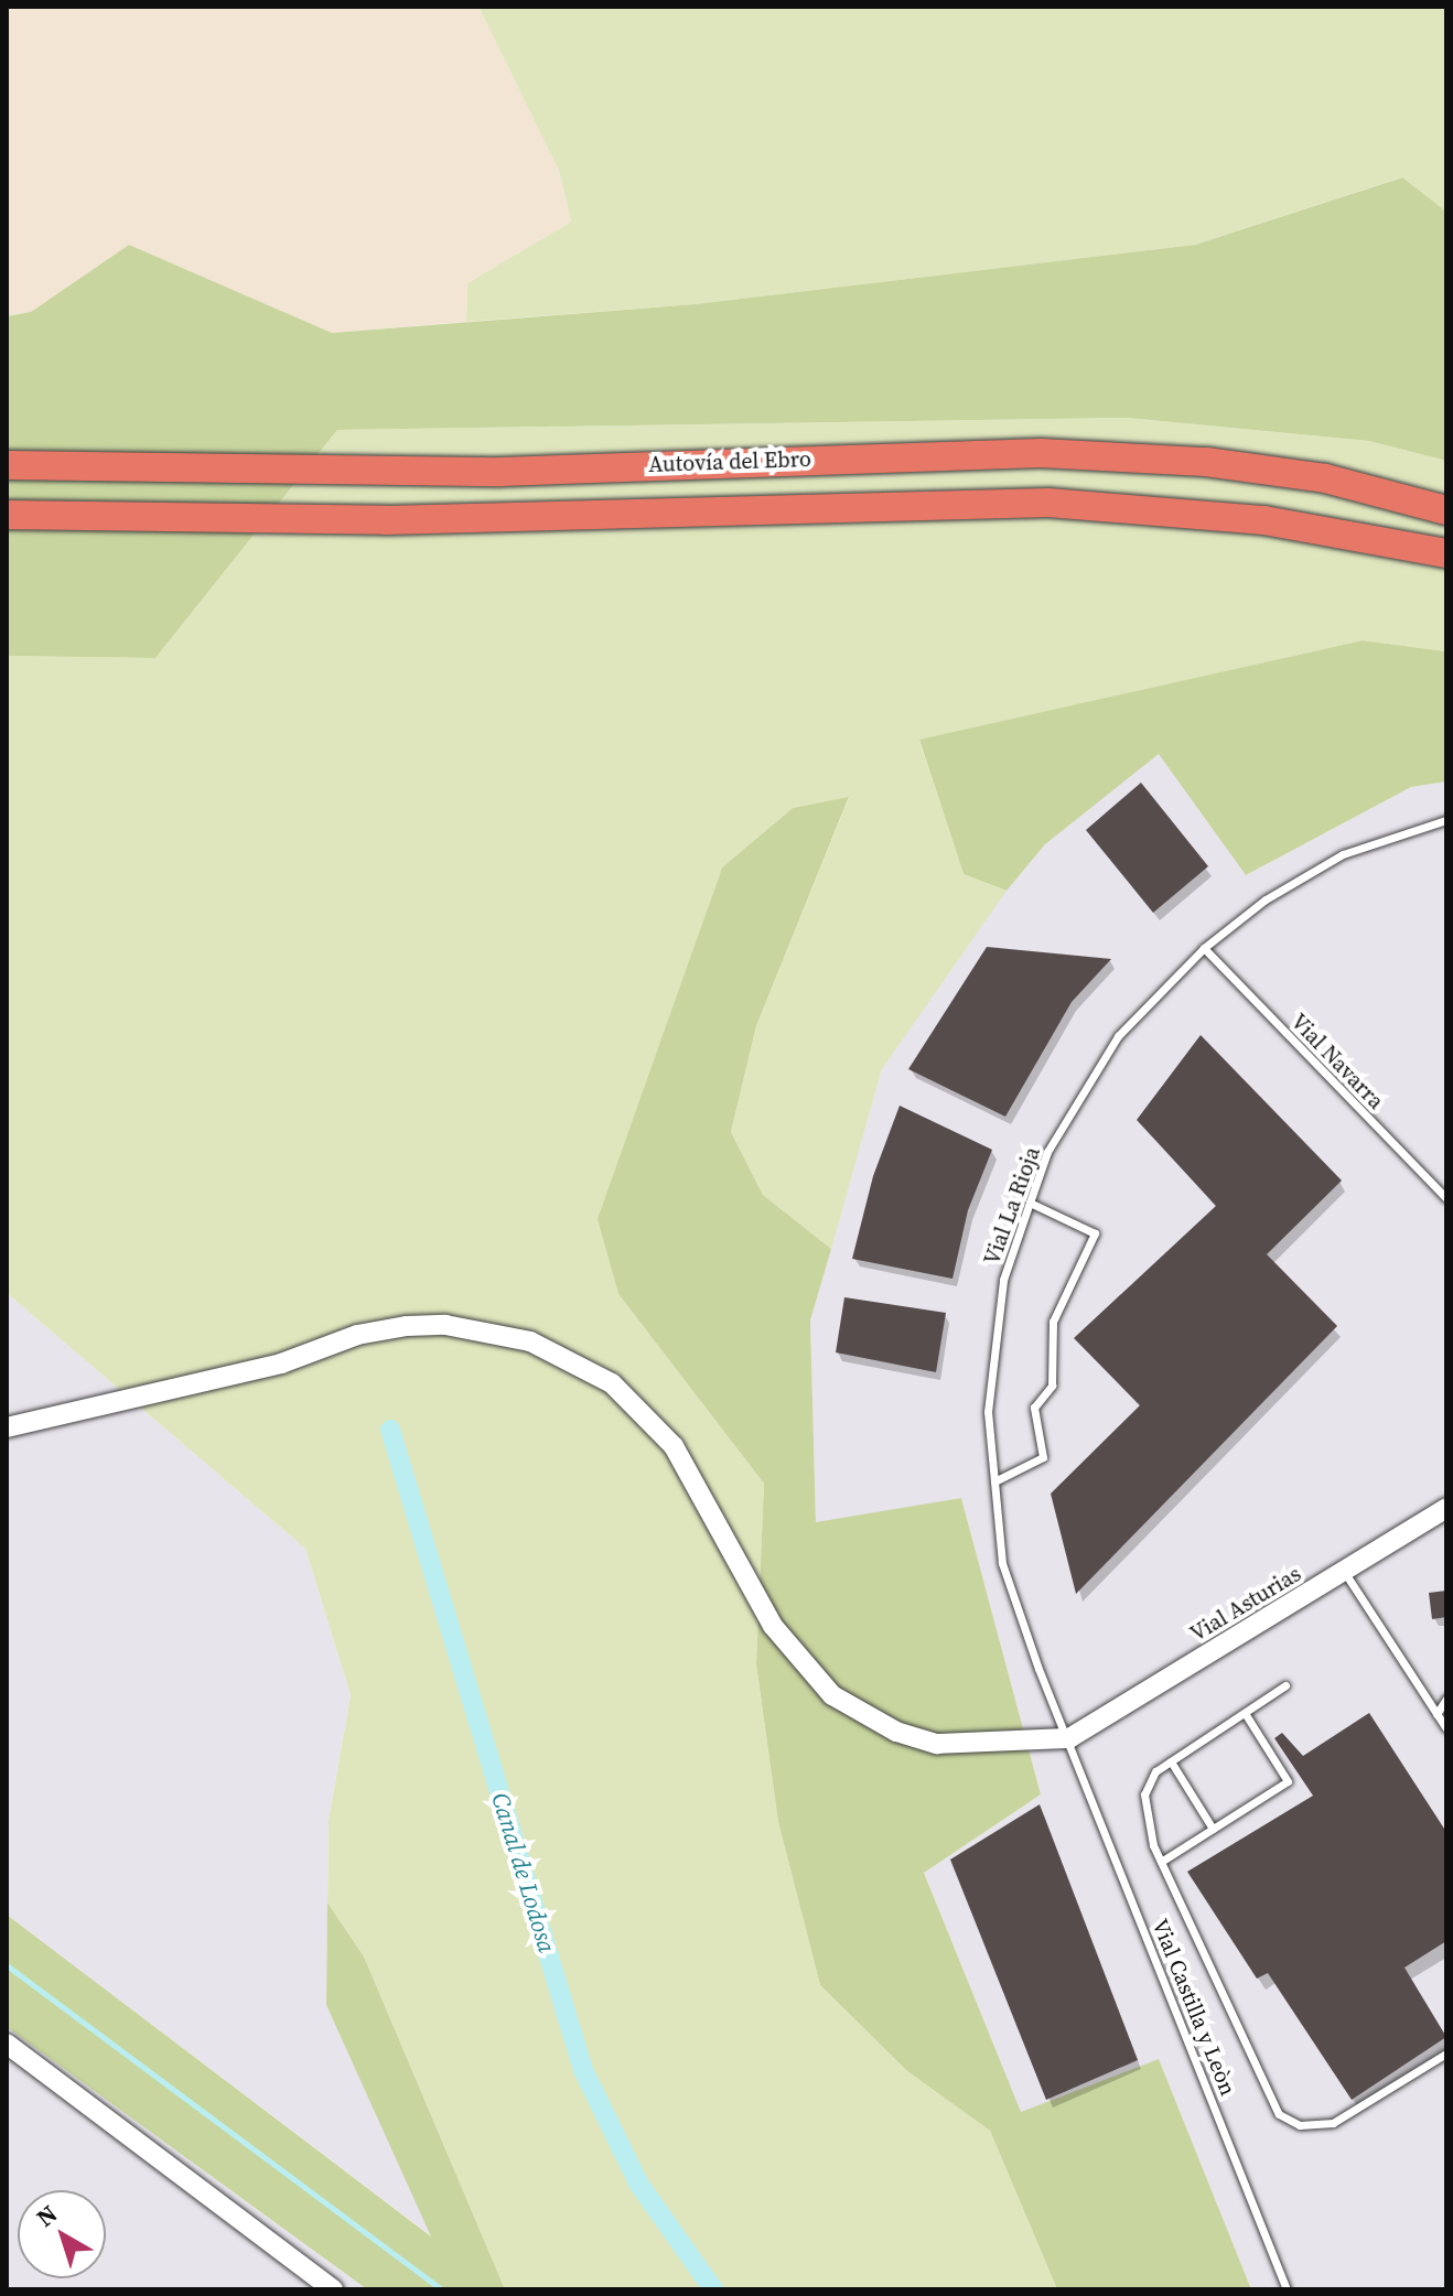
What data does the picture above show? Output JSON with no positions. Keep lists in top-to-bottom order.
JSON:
{
  "streets": {
    "highway": ["Autovía del Ebro"],
    "street": ["Vial Asturias"],
    "lane": ["Vial Navarra", "Vial La Rioja", "Vial Castilla y Leòn"]
  },
  "crossings": [
    ["Vial Navarra", "Vial La Rioja"],
    ["Vial La Rioja", "Vial Asturias"],
    ["Vial La Rioja", "Vial Castilla y Leòn"],
    ["Vial Asturias", "Vial Castilla y Leòn"]
  ],
  "water": ["Canal de Lodosa"],
  "north": "top left"
}
